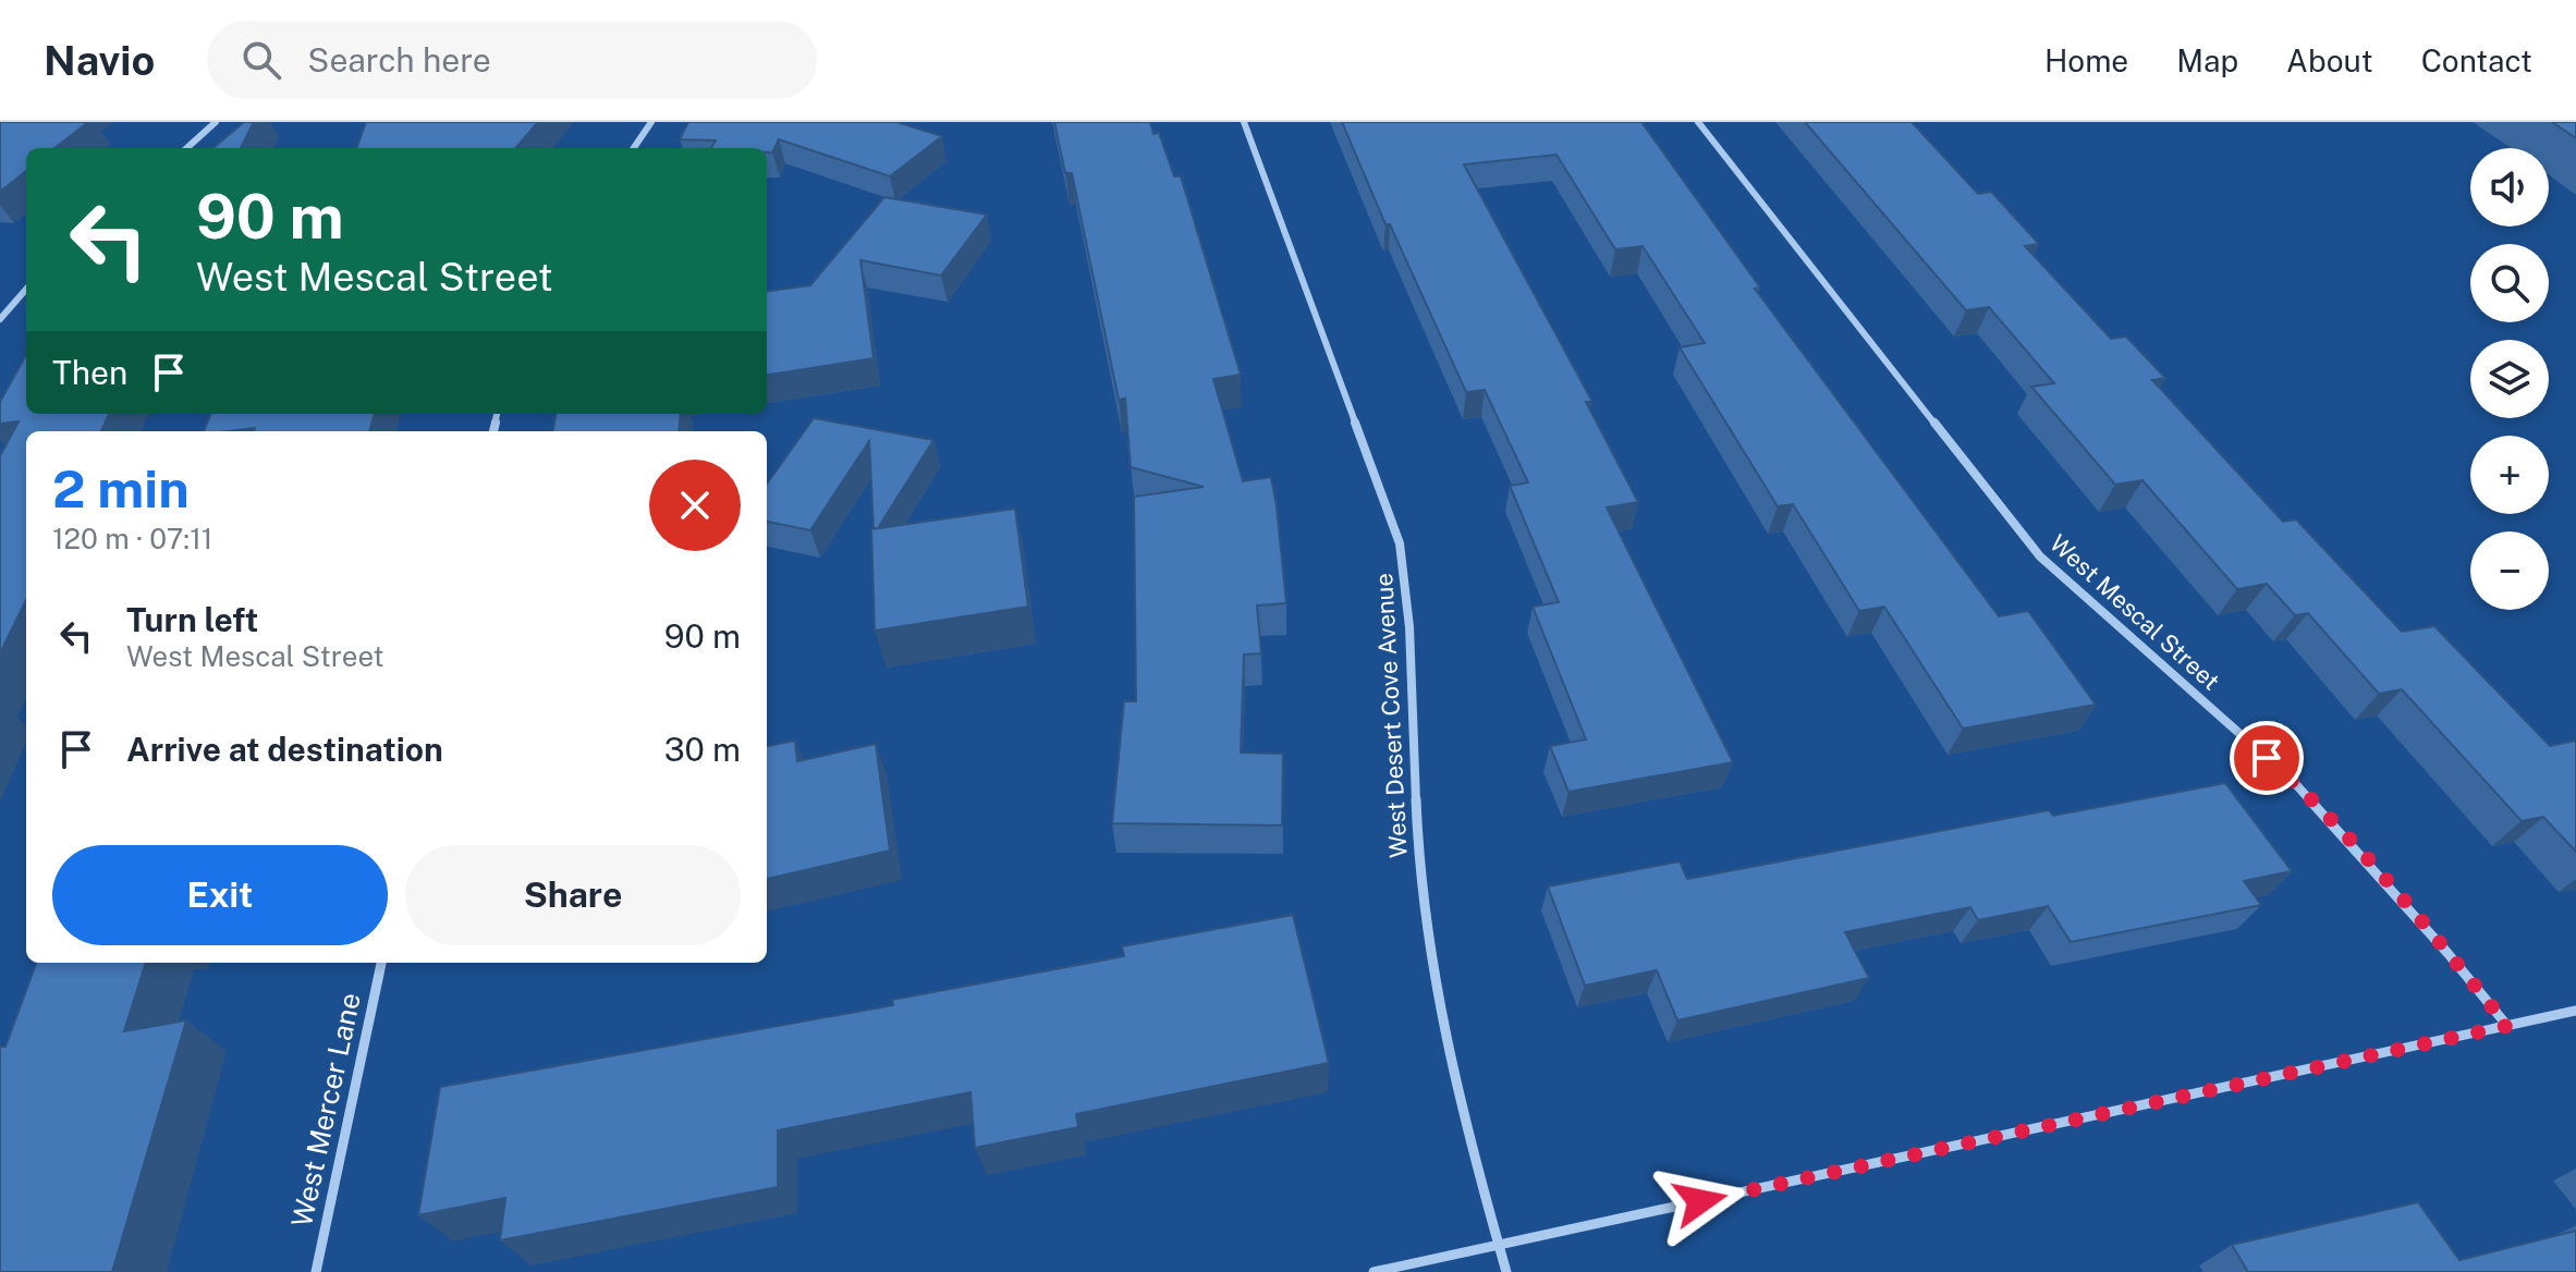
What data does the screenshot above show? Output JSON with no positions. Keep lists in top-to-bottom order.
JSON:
{
  "streets": {
    "street": ["West Mescal Street", "West Desert Cove Avenue", "West Mercer Lane"]
  },
  "page": {
    "header": "Navio",
    "search": "Search here",
    "nav": [
      "Home",
      "Map",
      "About",
      "Contact"
    ],
    "map_buttons": ["+", "−"],
    "turn": ["90 m", "West Mescal Street"],
    "then": "Then",
    "heading": ["2 min", "120 m · 07:11"],
    "list": [
      {
        "name": "Turn left",
        "note": "West Mescal Street",
        "value": "90 m"
      },
      {
        "name": "Arrive at destination",
        "value": "30 m"
      }
    ],
    "buttons": ["Exit", "Share"]
  }
}
